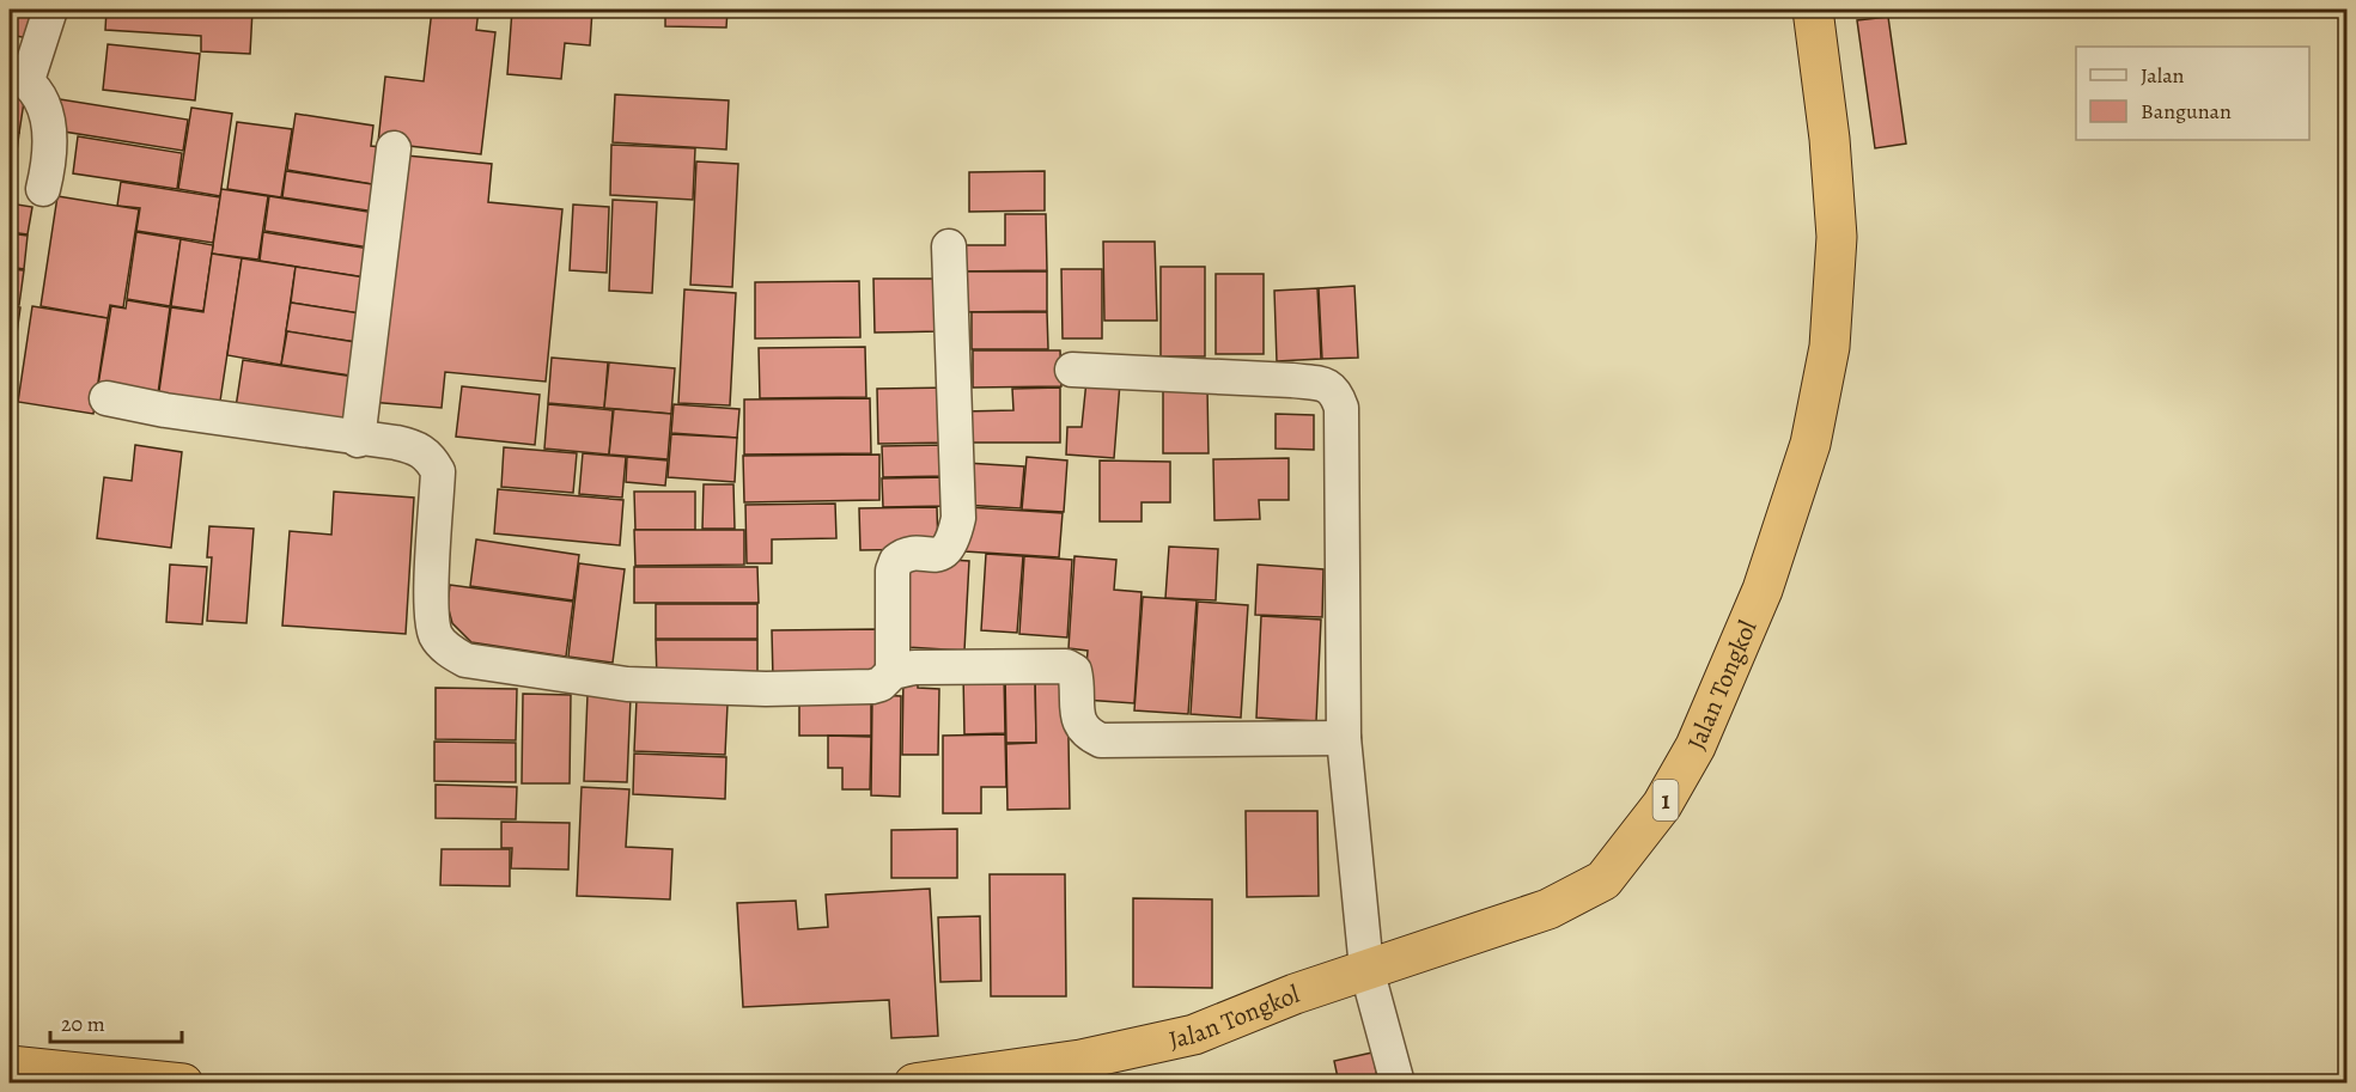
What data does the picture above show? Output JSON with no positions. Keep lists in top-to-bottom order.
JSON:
{
  "streets": {
    "highway": ["Jalan Tongkol", "1"]
  },
  "legend": ["Jalan", "Bangunan"],
  "scale_bar": "20 m"
}
